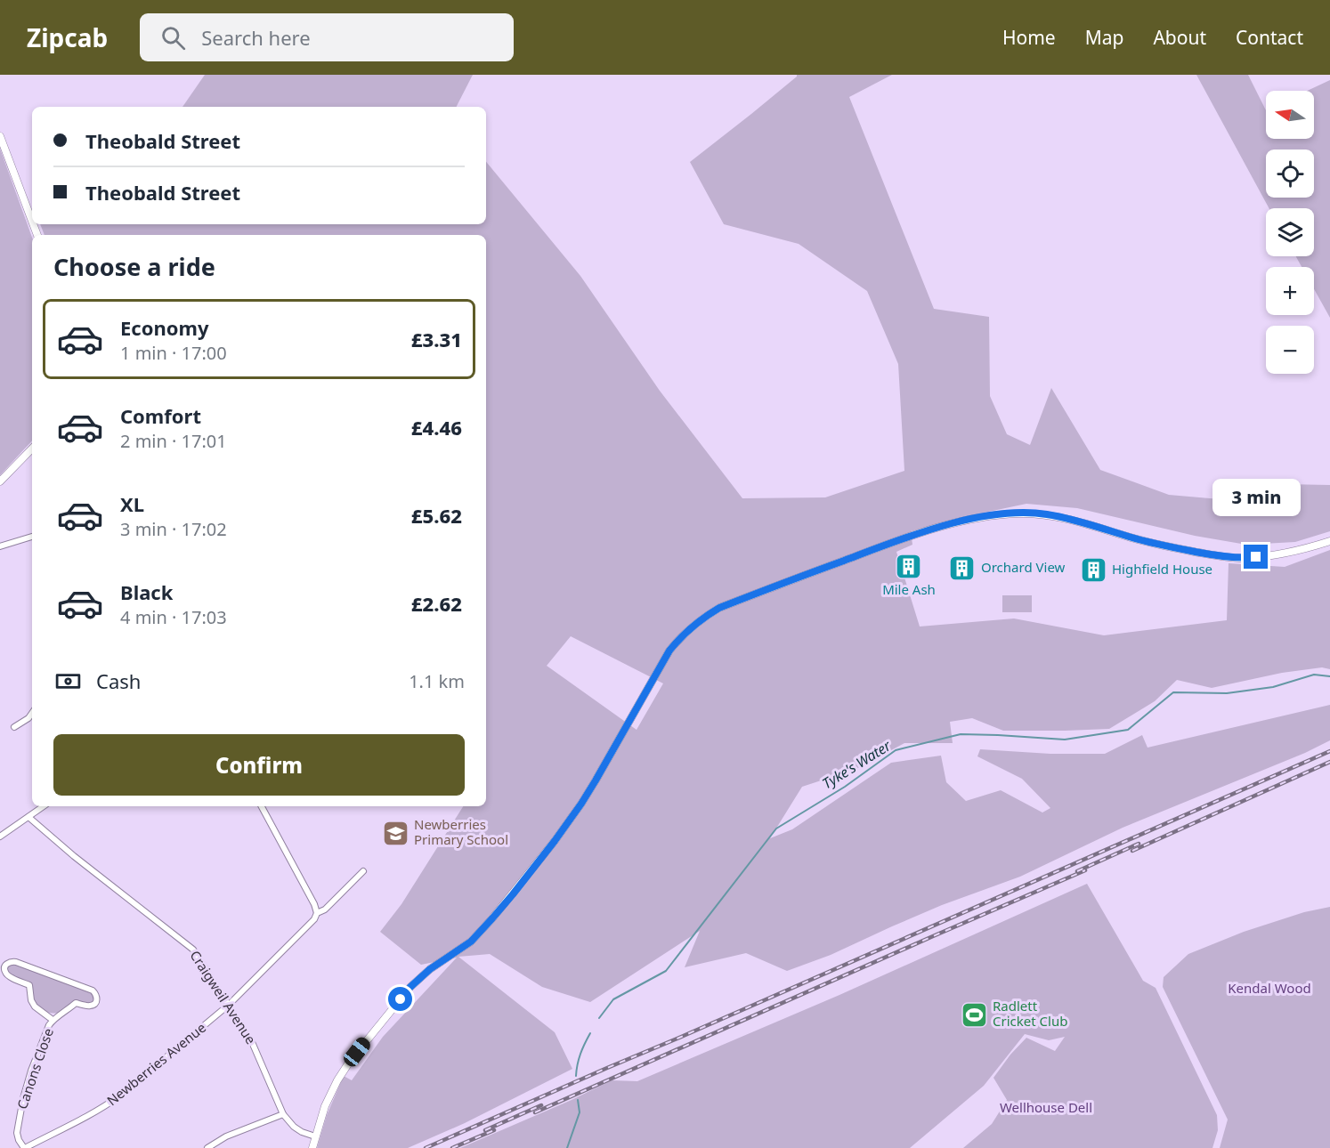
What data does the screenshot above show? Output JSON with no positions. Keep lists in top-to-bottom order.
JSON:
{
  "streets": {
    "street": ["Craigweil Avenue", "Newberries Avenue", "Canons Close"]
  },
  "crossings": [
    ["Craigweil Avenue", "Newberries Avenue"],
    ["Newberries Avenue", "Canons Close"]
  ],
  "water": ["Tyke's Water"],
  "parks": ["Kendal Wood", "Wellhouse Dell"],
  "places": {
    "building": ["Mile Ash", "Orchard View", "Highfield House"],
    "school or university": ["Newberries Primary School"],
    "sports": ["Radlett Cricket Club"]
  },
  "north": "left",
  "page": {
    "header": "Zipcab",
    "search": "Search here",
    "nav": [
      "Home",
      "Map",
      "About",
      "Contact"
    ],
    "map_buttons": ["+", "−"],
    "banner": ["Theobald Street", "Theobald Street"],
    "heading": "Choose a ride",
    "list": [
      {
        "name": "Economy",
        "note": "1 min · 17:00",
        "value": "£3.31"
      },
      {
        "name": "Comfort",
        "note": "2 min · 17:01",
        "value": "£4.46"
      },
      {
        "name": "XL",
        "note": "3 min · 17:02",
        "value": "£5.62"
      },
      {
        "name": "Black",
        "note": "4 min · 17:03",
        "value": "£2.62"
      }
    ],
    "bubble": "3 min",
    "pay": ["Cash", "1.1 km"],
    "buttons": "Confirm"
  }
}
